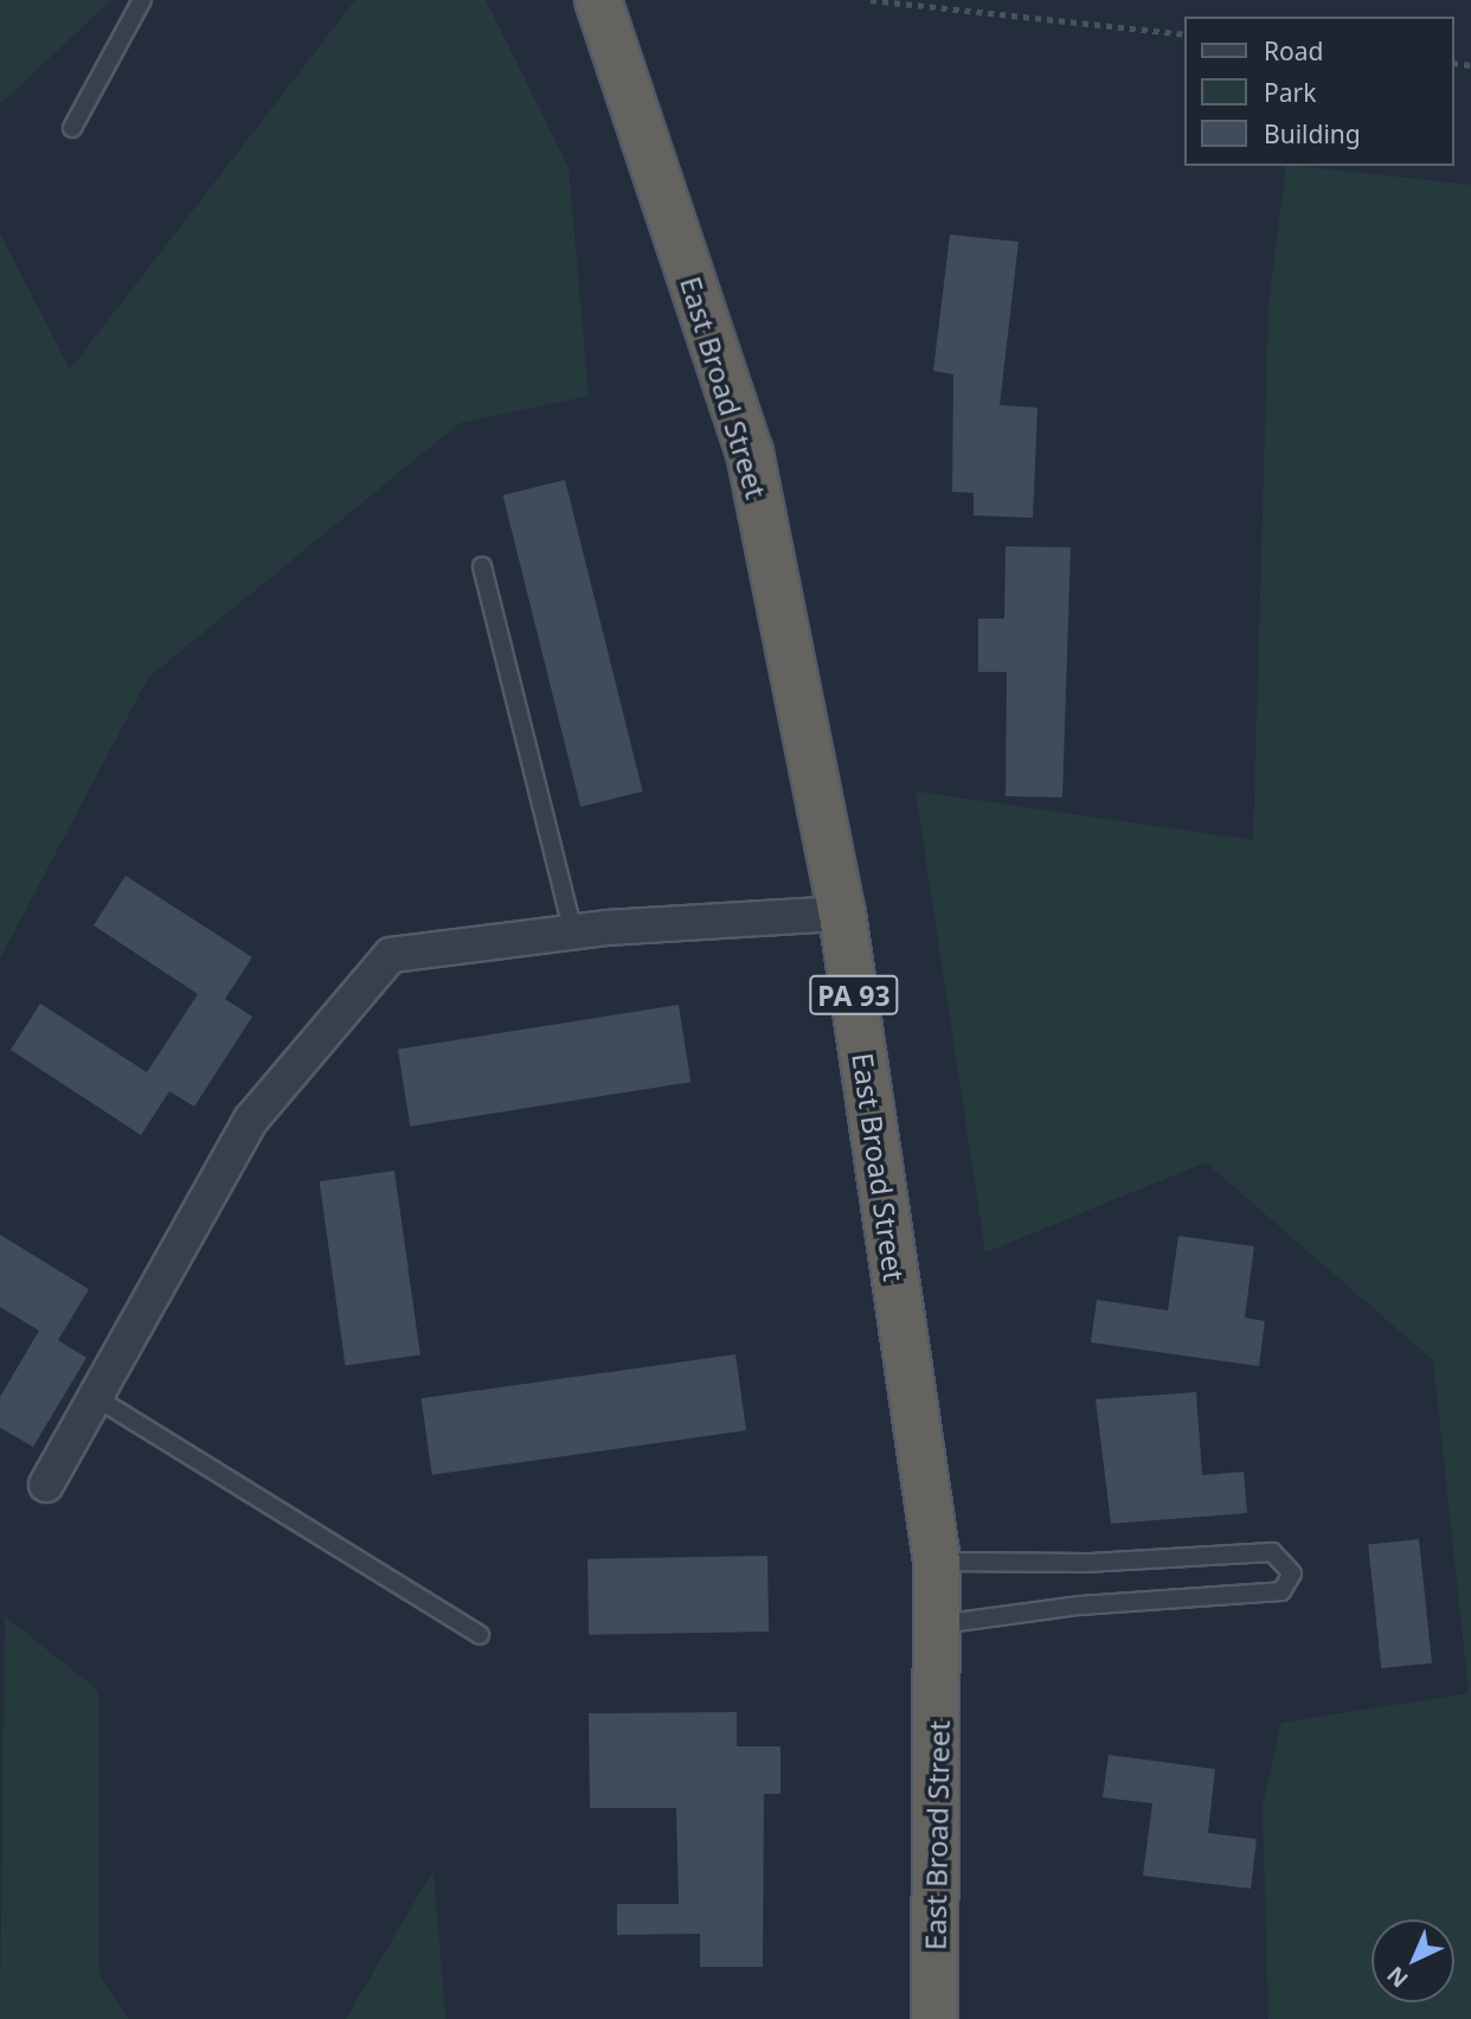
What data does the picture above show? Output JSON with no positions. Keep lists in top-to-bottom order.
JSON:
{
  "streets": {
    "highway": ["East Broad Street", "PA 93"]
  },
  "legend": ["Road", "Park", "Building"],
  "north": "bottom left"
}
